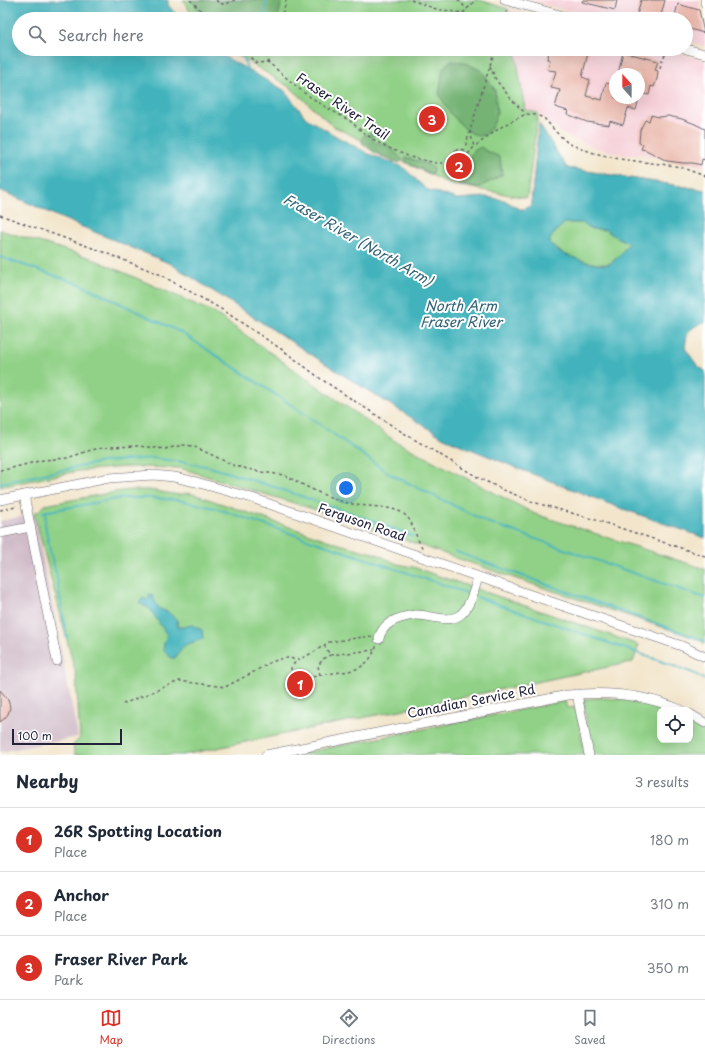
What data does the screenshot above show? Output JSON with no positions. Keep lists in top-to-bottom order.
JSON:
{
  "streets": {
    "street": ["Ferguson Road", "Canadian Service Rd"],
    "path": ["Fraser River Trail"]
  },
  "water": ["Fraser River (North Arm)", "North Arm Fraser River"],
  "scale_bar": "100 m",
  "north": "top",
  "page": {
    "search": "Search here",
    "pins": ["3", "2", "1"],
    "scale": "100 m",
    "heading": ["Nearby", "3 results"],
    "list": [
      {
        "mark": "1",
        "name": "26R Spotting Location",
        "note": "Place",
        "value": "180 m"
      },
      {
        "mark": "2",
        "name": "Anchor",
        "note": "Place",
        "value": "310 m"
      },
      {
        "mark": "3",
        "name": "Fraser River Park",
        "note": "Park",
        "value": "350 m"
      }
    ],
    "nav": ["Map", "Directions", "Saved"]
  }
}
